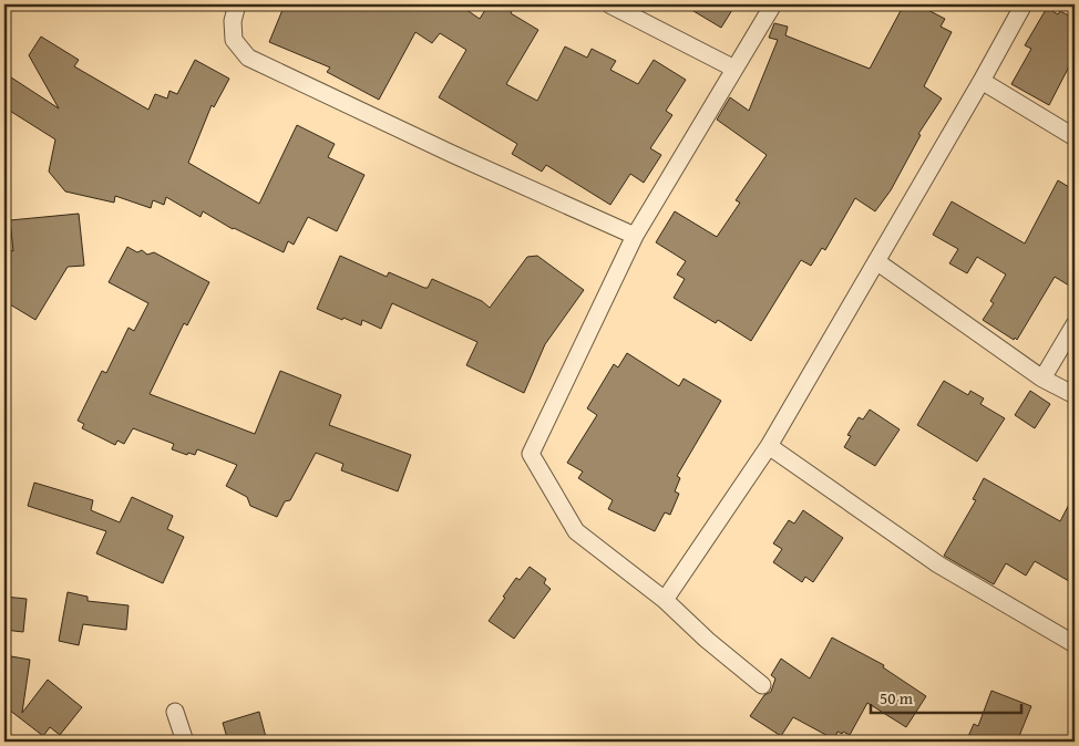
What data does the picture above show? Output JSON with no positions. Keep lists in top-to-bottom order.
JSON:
{
  "scale_bar": "50 m"
}
